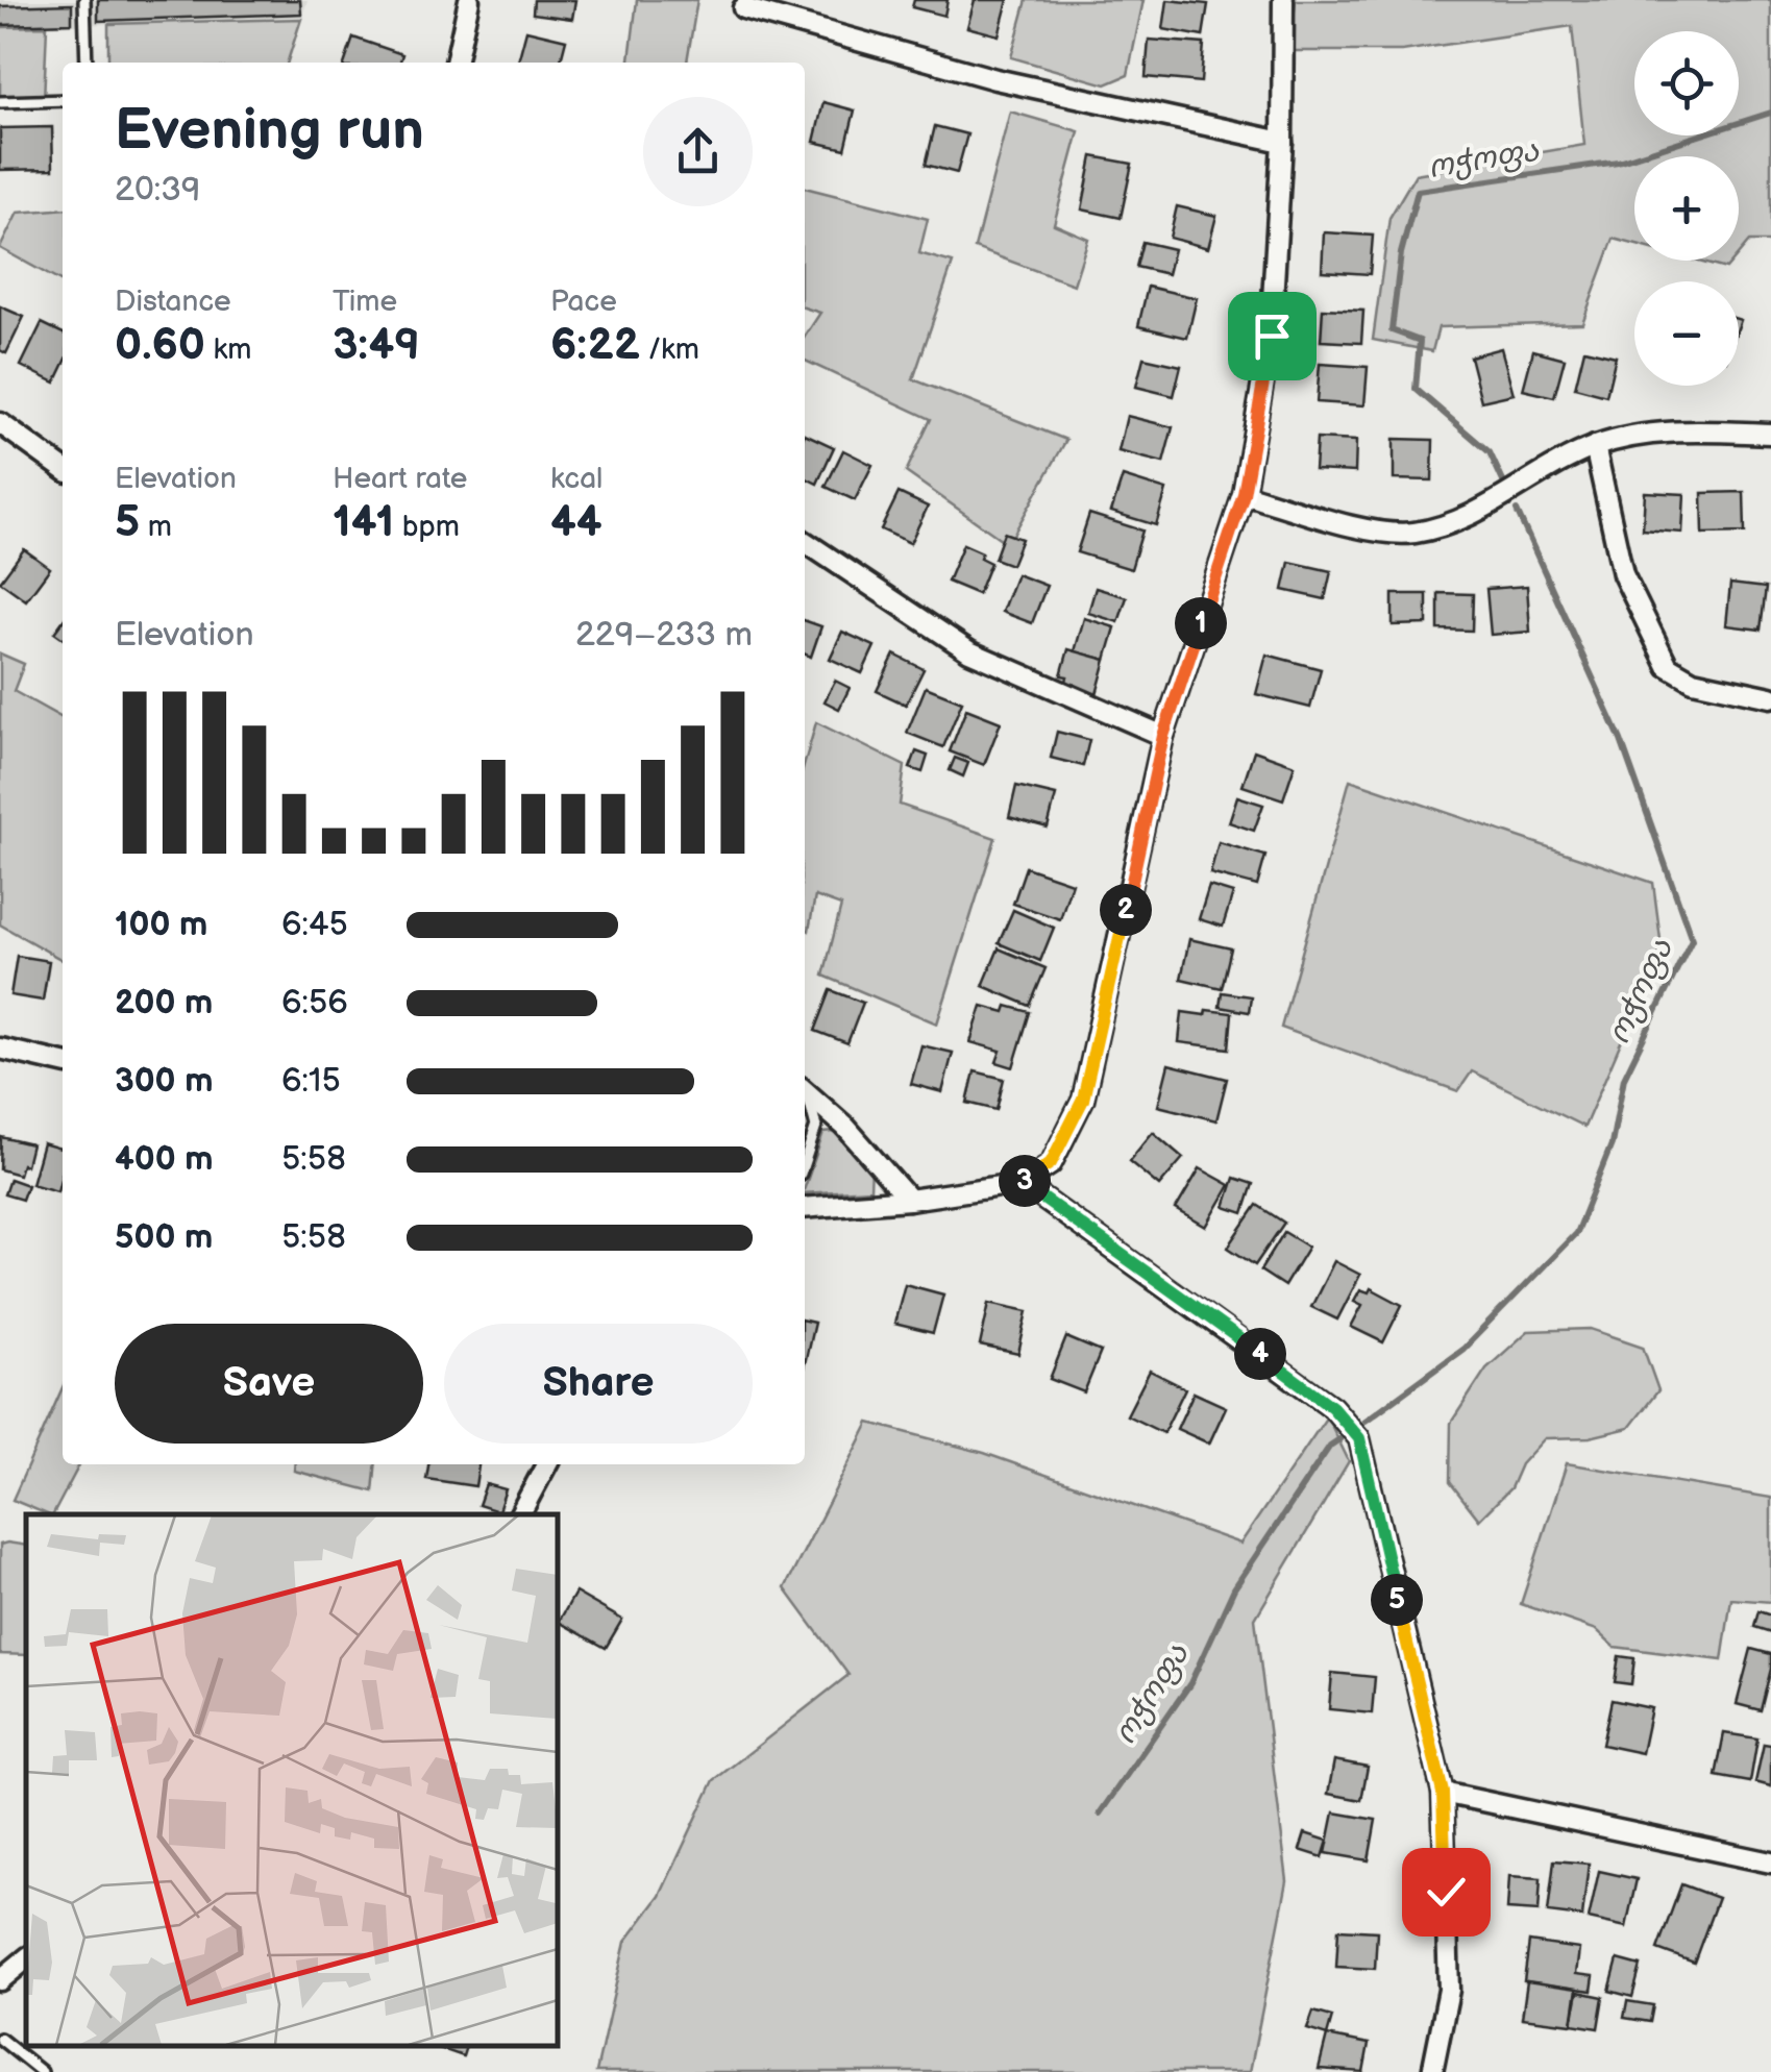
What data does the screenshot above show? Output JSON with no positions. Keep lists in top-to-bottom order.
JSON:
{
  "water": ["ოჭოფა"],
  "page": {
    "map_buttons": ["+", "−"],
    "heading": ["Evening run", "20:39"],
    "stats": [
      ["Distance", "0.60 km"],
      ["Time", "3:49"],
      ["Pace", "6:22 /km"],
      ["Elevation", "5 m"],
      ["Heart rate", "141 bpm"],
      ["kcal", "44"]
    ],
    "chart": ["Elevation", "229–233 m"],
    "pins": [
      "1",
      "2",
      "3",
      "4",
      "5"
    ],
    "list": [
      {
        "name": "100 m",
        "note": "6:45"
      },
      {
        "name": "200 m",
        "note": "6:56"
      },
      {
        "name": "300 m",
        "note": "6:15"
      },
      {
        "name": "400 m",
        "note": "5:58"
      },
      {
        "name": "500 m",
        "note": "5:58"
      }
    ],
    "buttons": ["Save", "Share"]
  }
}
